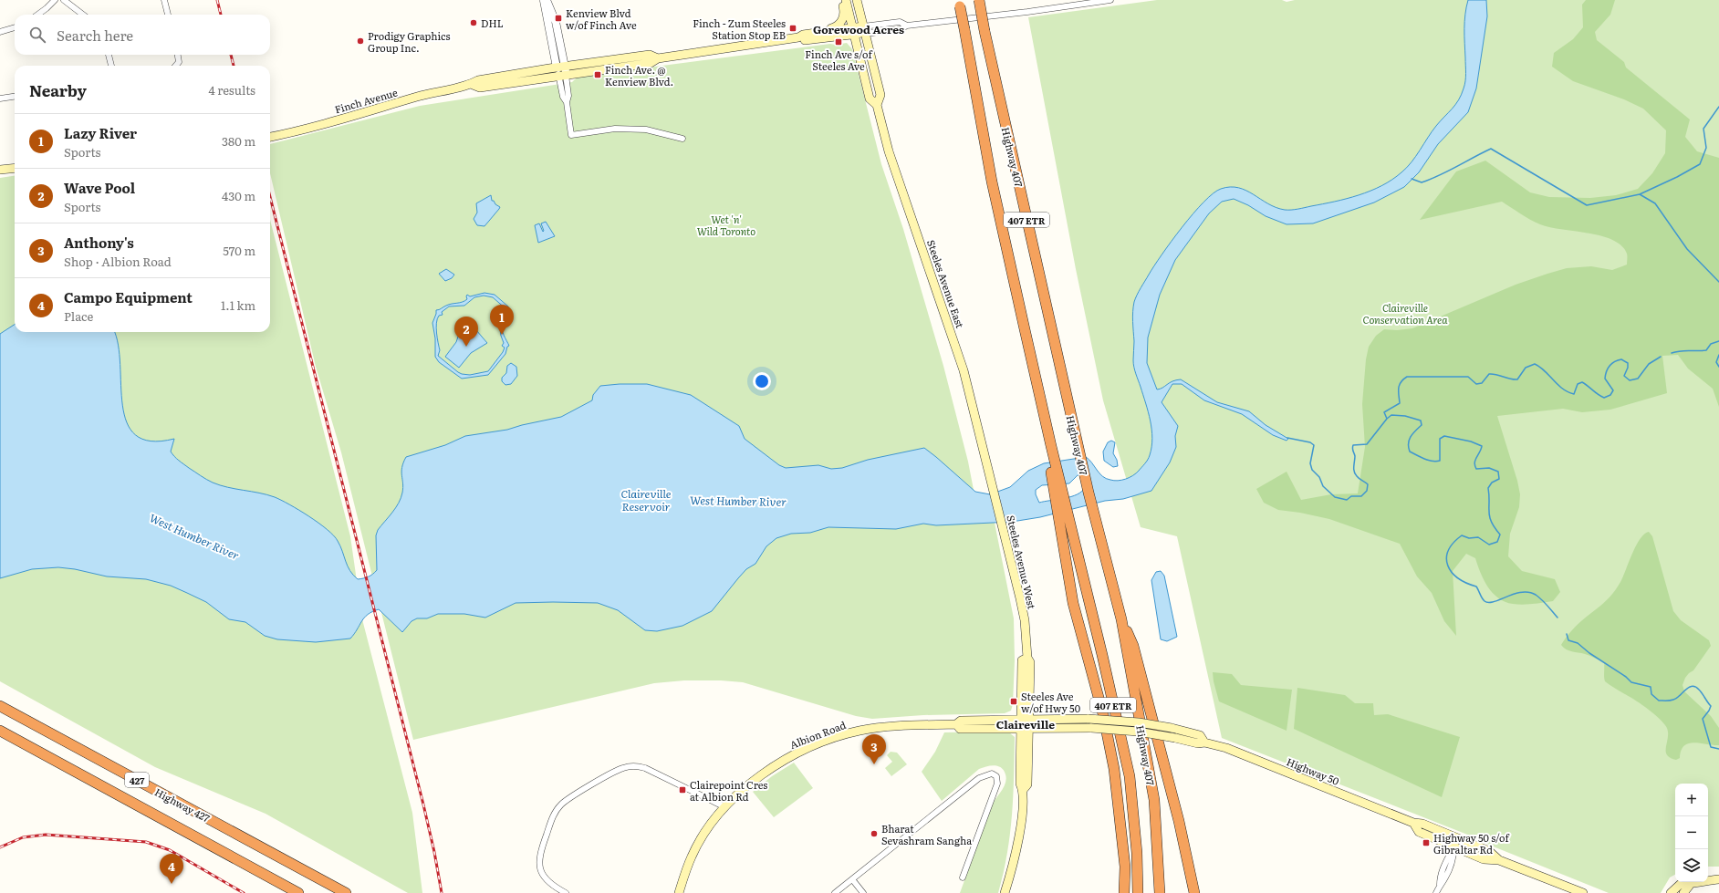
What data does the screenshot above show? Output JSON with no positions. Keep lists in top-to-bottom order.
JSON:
{
  "streets": {
    "highway": [
      "Highway 407",
      "407 ETR",
      "427",
      "Highway 427"
    ],
    "main road": [
      "Finch Avenue",
      "Steeles Avenue East",
      "Steeles Avenue West",
      "Albion Road",
      "Highway 50"
    ]
  },
  "crossings": [
    ["Finch Avenue", "Steeles Avenue East"],
    ["Highway 407", "407 ETR"],
    ["Steeles Avenue East", "Steeles Avenue West"],
    ["Steeles Avenue West", "Albion Road"],
    ["Steeles Avenue West", "Highway 50"],
    ["Albion Road", "Highway 50"]
  ],
  "districts": ["Gorewood Acres", "Claireville"],
  "water": ["Claireville Reservoir", "West Humber River"],
  "parks": ["Wet 'n' Wild Toronto", "Claireville Conservation Area"],
  "places": {
    "transit": [
      "Kenview Blvd w/of Finch Ave",
      "Finch - Zum Steeles Station Stop EB",
      "Finch Ave s/of Steeles Ave",
      "Finch Ave. @ Kenview Blvd.",
      "Steeles Ave w/of Hwy 50",
      "Clairepoint Cres at Albion Rd",
      "Highway 50 s/of Gibraltar Rd"
    ],
    "other": ["DHL", "Prodigy Graphics Group Inc.", "Bharat Sevashram Sangha"]
  },
  "page": {
    "search": "Search here",
    "heading": ["Nearby", "4 results"],
    "list": [
      {
        "mark": "1",
        "name": "Lazy River",
        "note": "Sports",
        "value": "380 m"
      },
      {
        "mark": "2",
        "name": "Wave Pool",
        "note": "Sports",
        "value": "430 m"
      },
      {
        "mark": "3",
        "name": "Anthony's",
        "note": "Shop · Albion Road",
        "value": "570 m"
      },
      {
        "mark": "4",
        "name": "Campo Equipment",
        "note": "Place",
        "value": "1.1 km"
      }
    ],
    "pins": [
      "1",
      "2",
      "3",
      "4"
    ],
    "map_buttons": ["+", "−"]
  }
}
